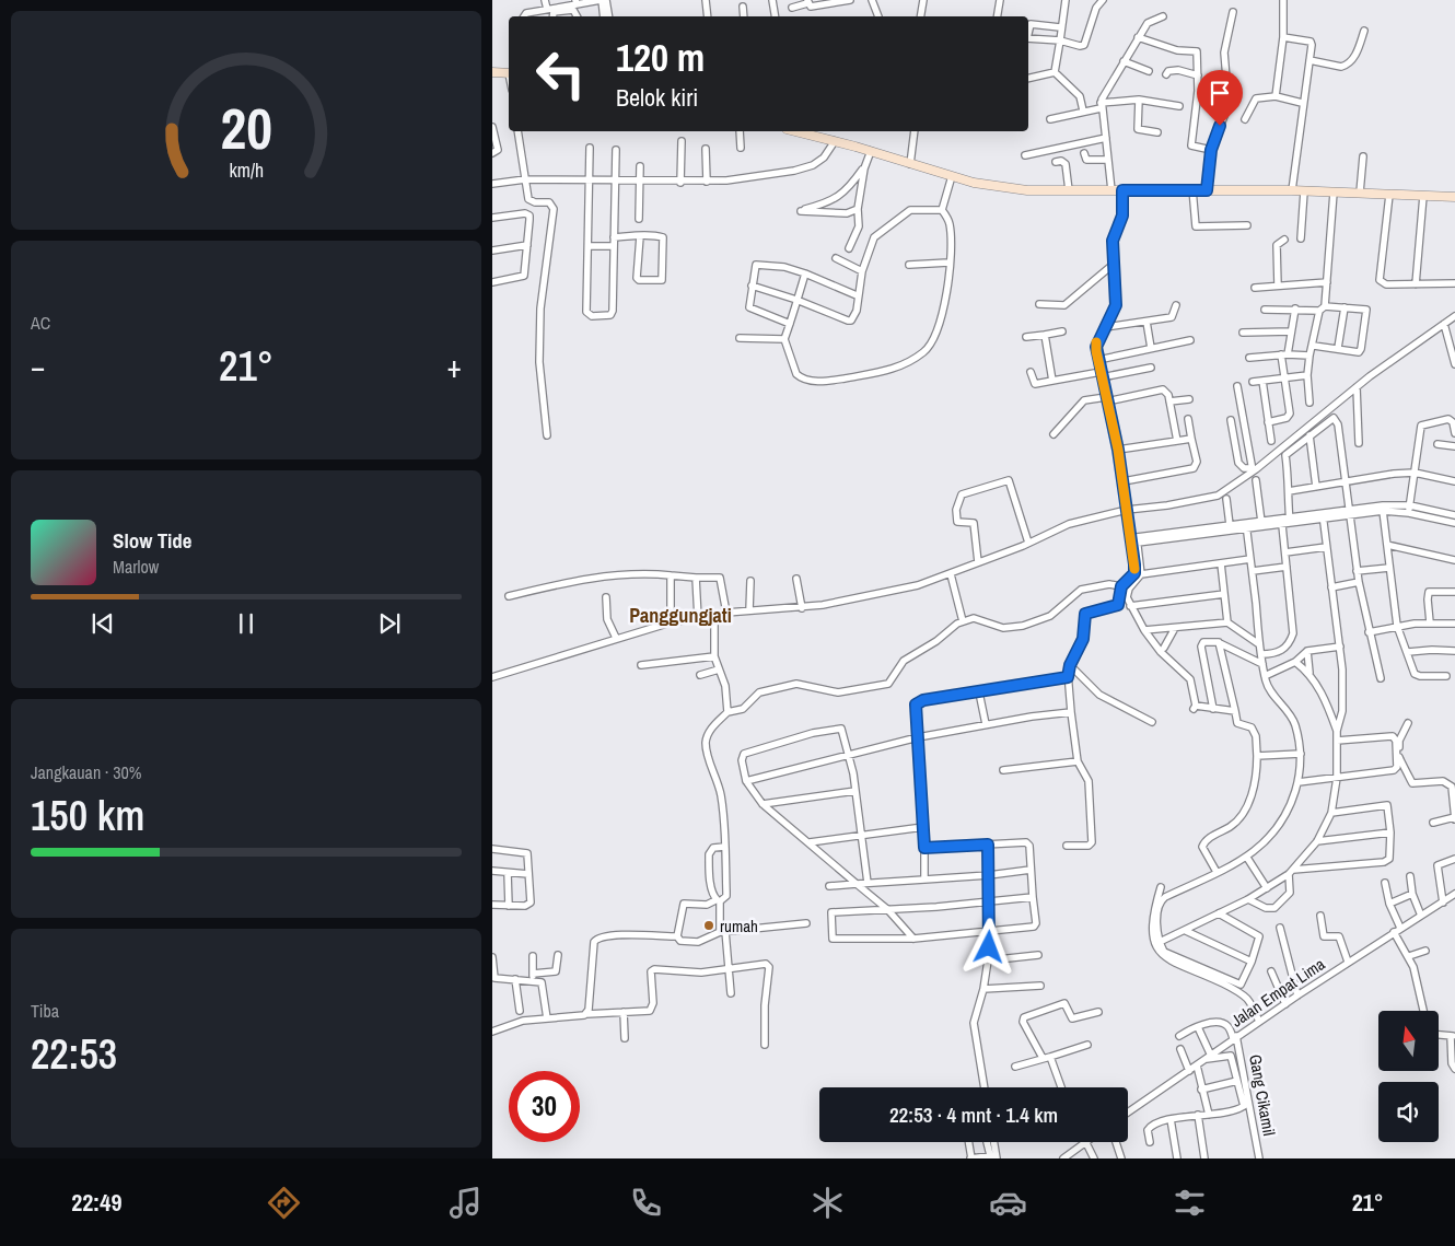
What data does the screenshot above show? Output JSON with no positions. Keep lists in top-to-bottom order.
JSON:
{
  "streets": {
    "street": ["Jalan Empat Lima", "Gang Cikamil"]
  },
  "crossings": [
    ["Jalan Empat Lima", "Gang Cikamil"]
  ],
  "districts": ["Panggungjati"],
  "places": ["rumah"],
  "north": "top",
  "page": {
    "turn": ["120 m", "Belok kiri"],
    "tile": [
      "AC",
      ["Jangkauan · 30%", "150 km"],
      ["Tiba", "22:53"]
    ],
    "heat": ["−", "21°", "+"],
    "song": ["Slow Tide", "Marlow"],
    "limit": "30",
    "trip": "22:53 · 4 mnt · 1.4 km",
    "tabs": ["22:49", "21°"],
    "gauge": ["20", "km/h"]
  }
}
